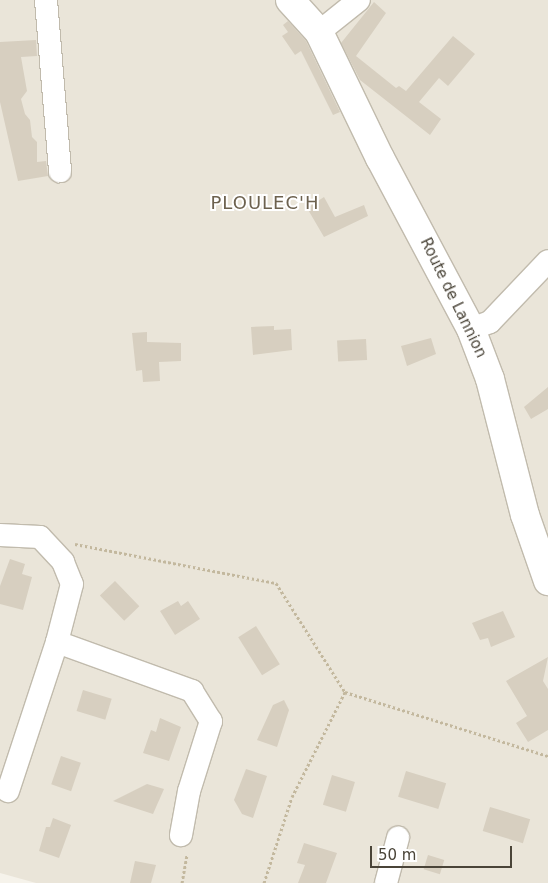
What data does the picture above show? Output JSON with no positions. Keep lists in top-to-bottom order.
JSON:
{
  "streets": {
    "street": ["Route de Lannion"]
  },
  "districts": ["PLOULEC'H"],
  "scale_bar": "50 m"
}
